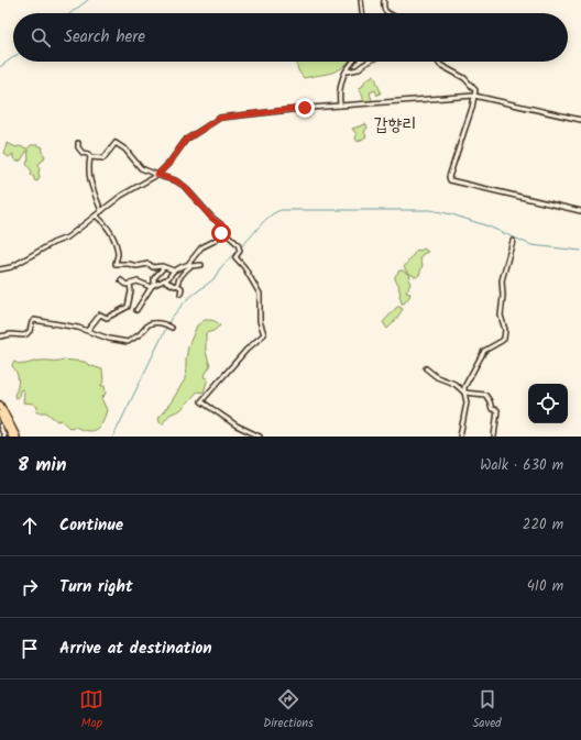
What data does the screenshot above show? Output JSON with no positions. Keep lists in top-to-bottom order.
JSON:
{
  "districts": ["갑향리"],
  "page": {
    "search": "Search here",
    "heading": ["8 min", "Walk · 630 m"],
    "list": [
      ["Continue", "220 m"],
      ["Turn right", "410 m"],
      "Arrive at destination"
    ],
    "nav": ["Map", "Directions", "Saved"]
  }
}
